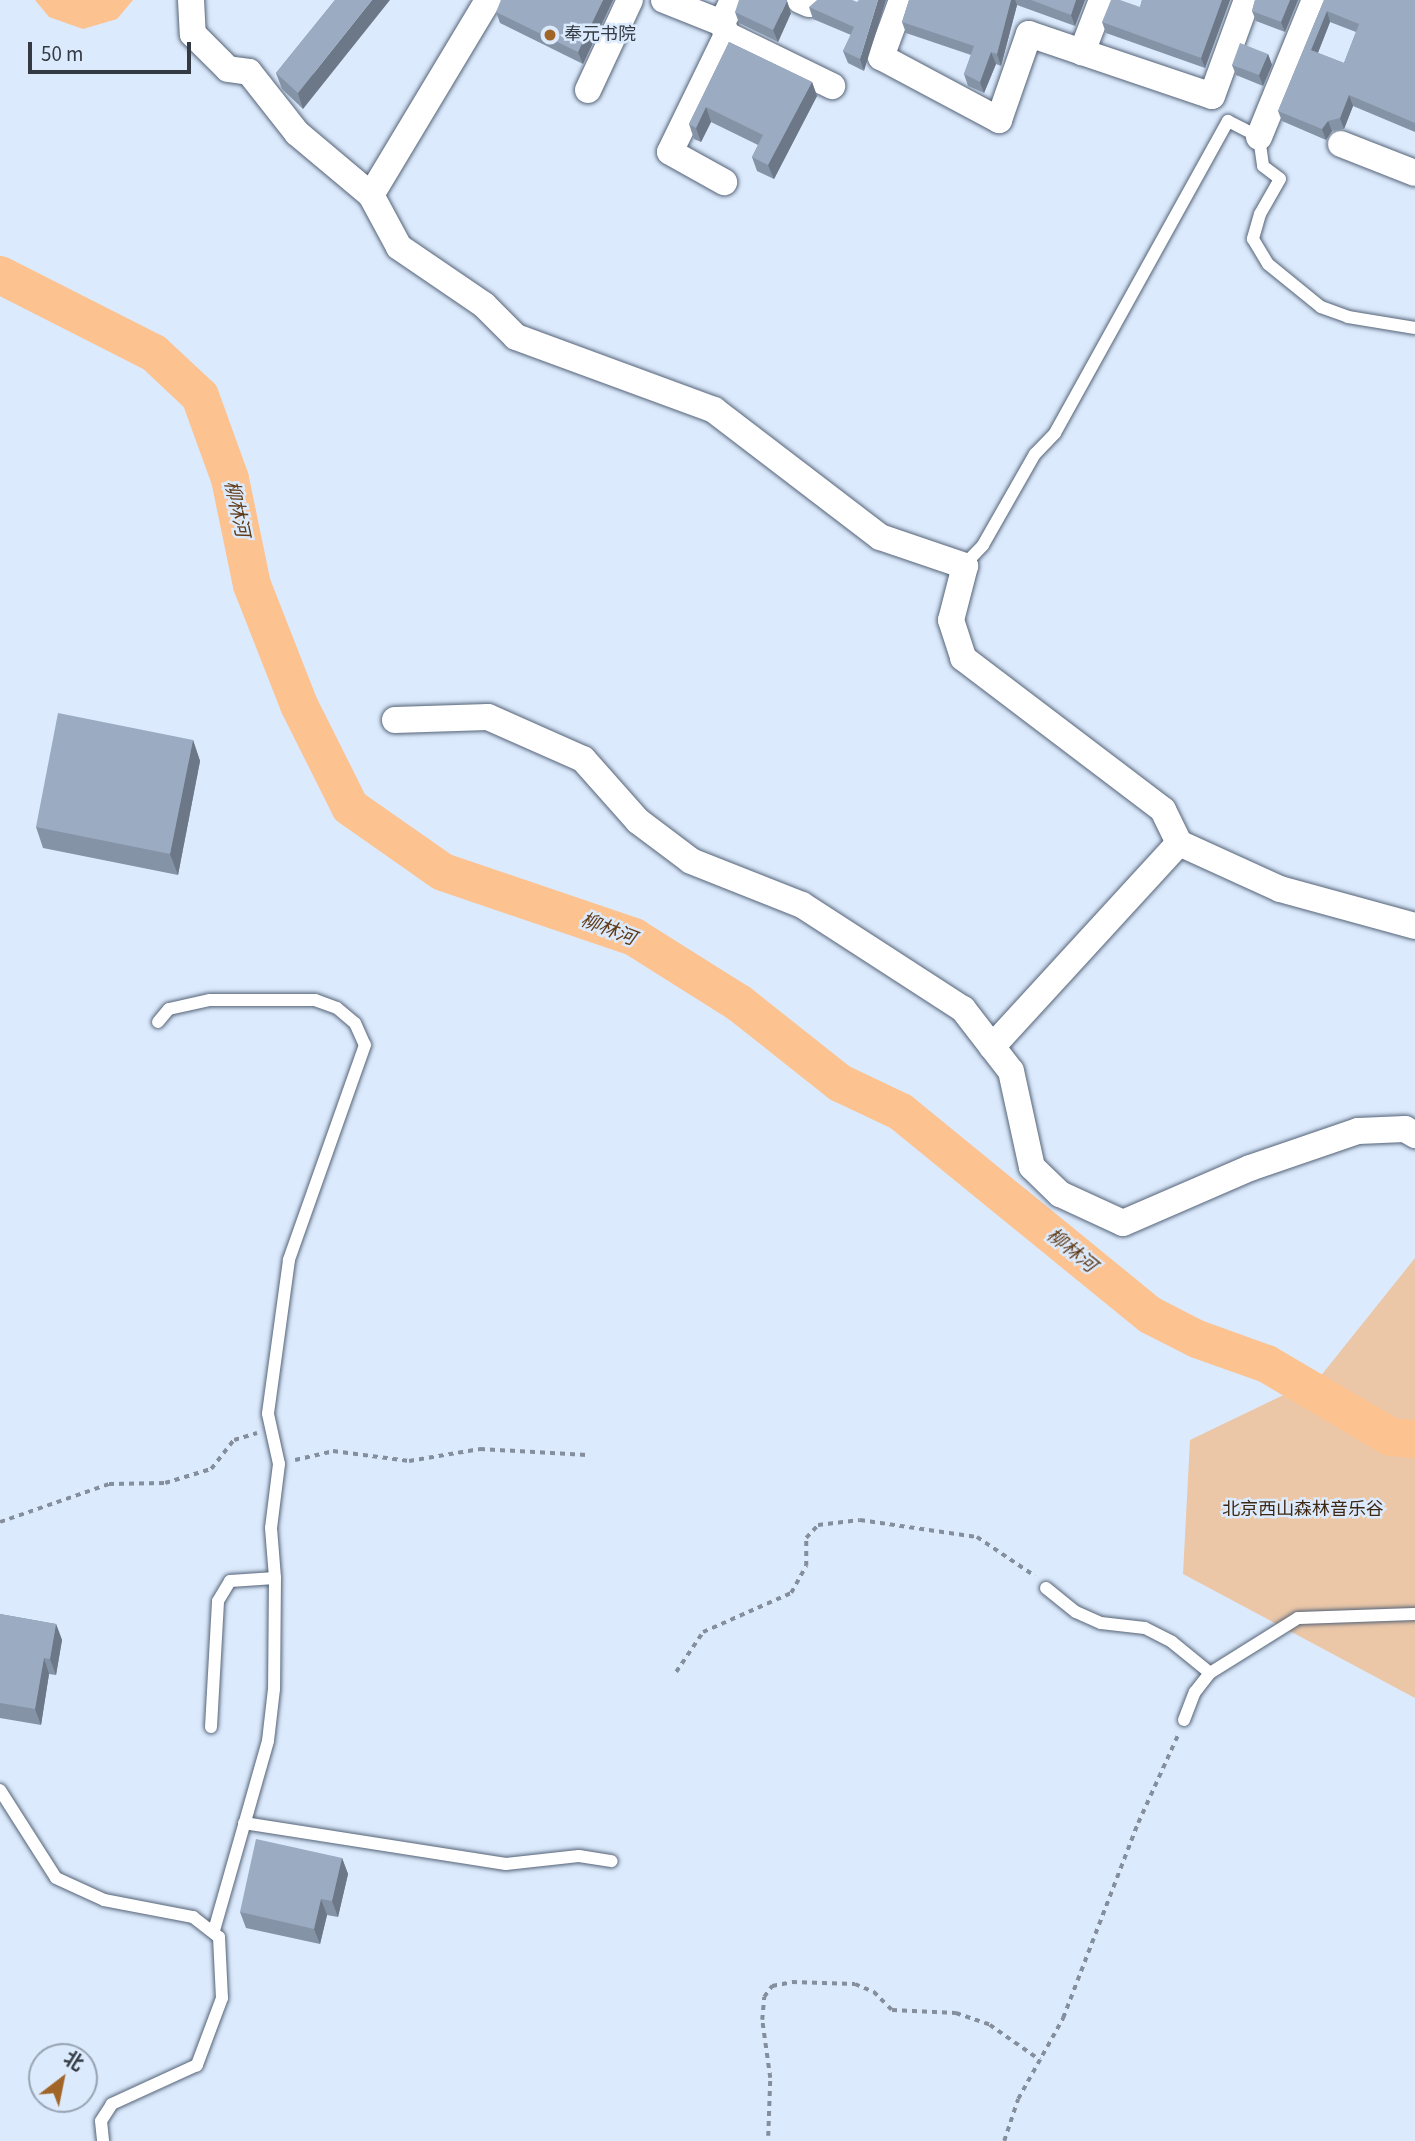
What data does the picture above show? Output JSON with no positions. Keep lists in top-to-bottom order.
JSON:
{
  "water": ["柳林河"],
  "parks": ["北京西山森林音乐谷"],
  "places": ["奉元书院"],
  "scale_bar": "50 m",
  "north": "top right"
}
